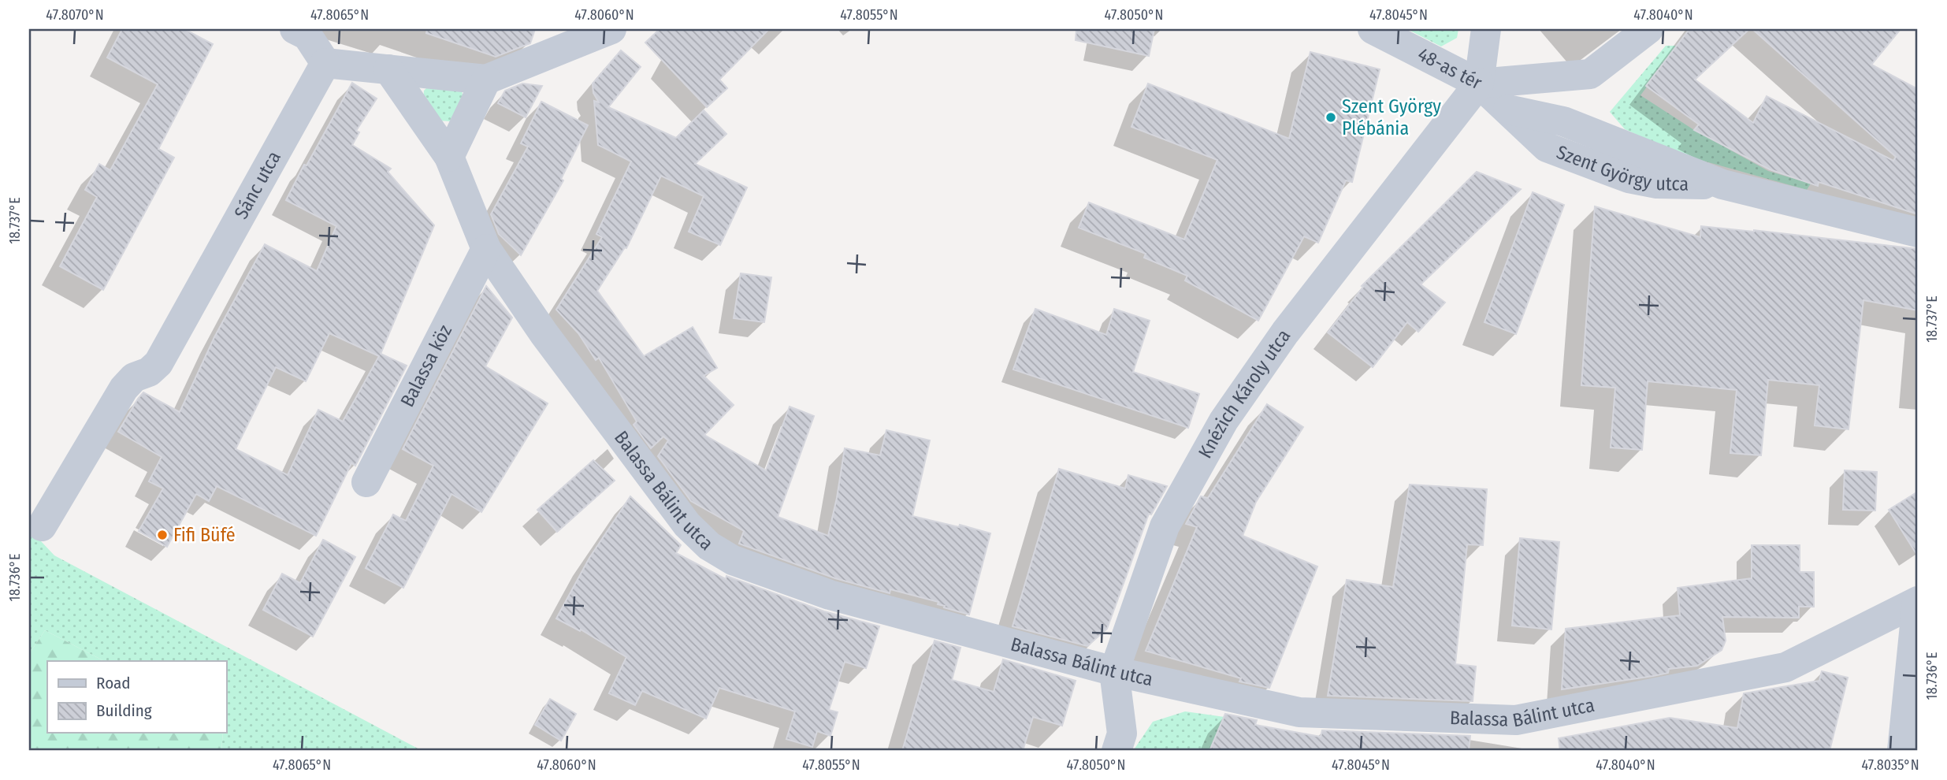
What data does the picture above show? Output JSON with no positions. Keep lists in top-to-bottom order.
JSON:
{
  "streets": {
    "street": [
      "48-as tér",
      "Szent György utca",
      "Sánc utca",
      "Balassa köz",
      "Knézich Károly utca",
      "Balassa Bálint utca"
    ]
  },
  "crossings": [
    ["48-as tér", "Szent György utca"],
    ["48-as tér", "Knézich Károly utca"],
    ["Szent György utca", "Knézich Károly utca"],
    ["Balassa köz", "Balassa Bálint utca"],
    ["Knézich Károly utca", "Balassa Bálint utca"]
  ],
  "places": ["Szent György Plébánia", "Fifi Büfé"],
  "legend": ["Road", "Building"],
  "coordinates": [
    "47.8070°N",
    "47.8065°N",
    "47.8060°N",
    "47.8055°N",
    "47.8050°N",
    "47.8045°N",
    "47.8040°N",
    "18.737°E",
    "18.736°E",
    "47.8035°N"
  ]
}
